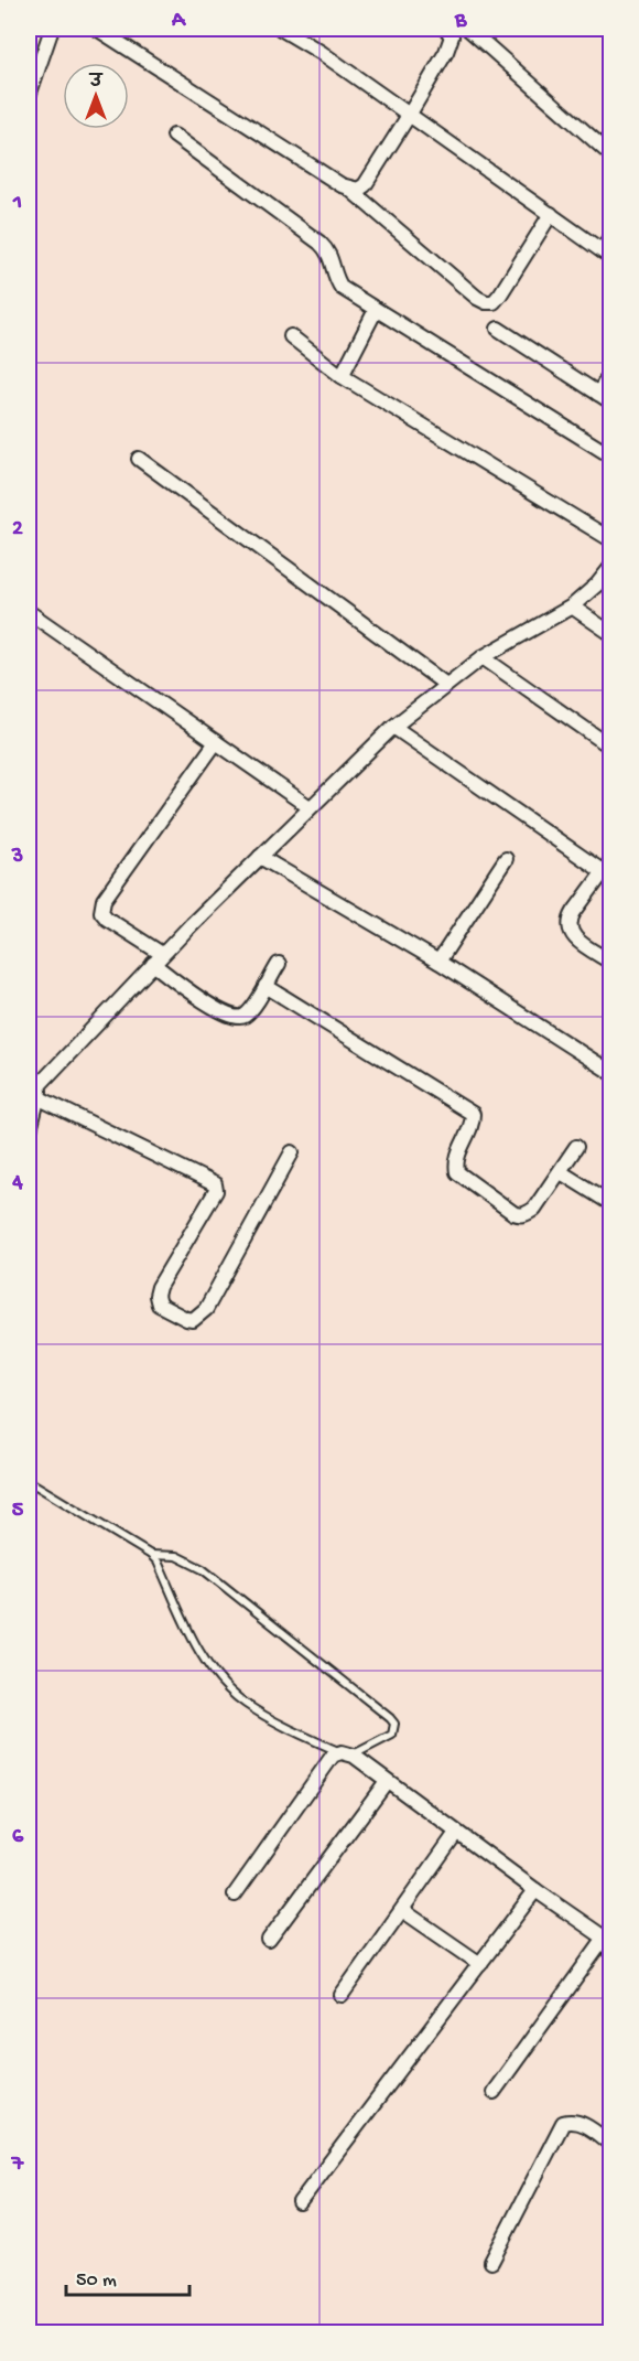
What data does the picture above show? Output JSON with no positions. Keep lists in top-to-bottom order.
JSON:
{
  "scale_bar": "50 m",
  "north": "top",
  "grid": {
    "columns": ["A", "B"],
    "rows": [
      "1",
      "2",
      "3",
      "4",
      "5",
      "6",
      "7"
    ]
  }
}
